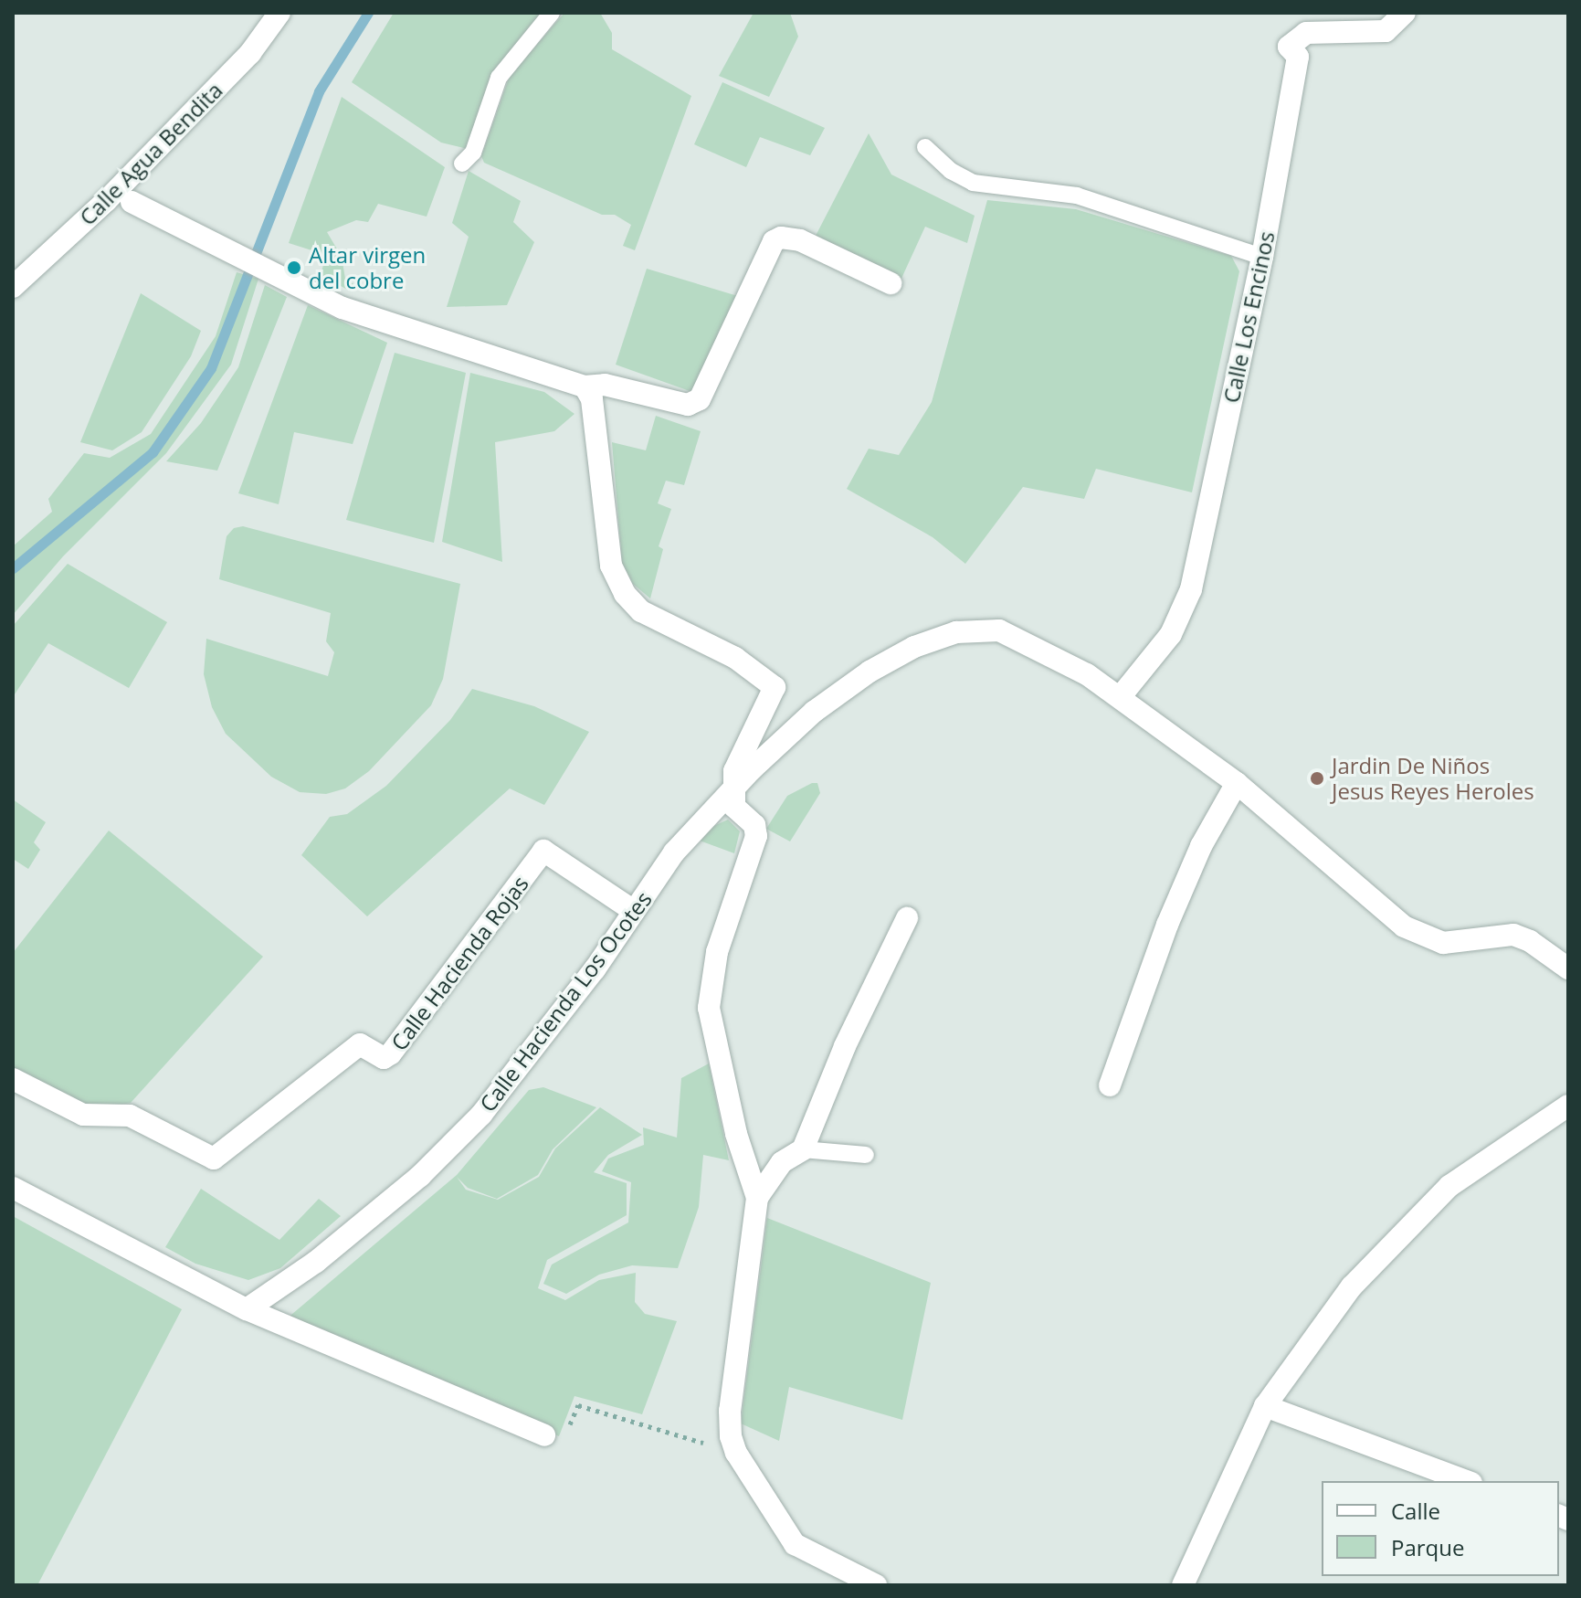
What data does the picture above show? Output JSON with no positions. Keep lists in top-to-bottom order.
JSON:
{
  "streets": {
    "street": [
      "Calle Agua Bendita",
      "Calle Los Encinos",
      "Calle Hacienda Rojas",
      "Calle Hacienda Los Ocotes"
    ]
  },
  "crossings": [
    ["Calle Los Encinos", "Calle Hacienda Los Ocotes"],
    ["Calle Hacienda Rojas", "Calle Hacienda Los Ocotes"]
  ],
  "places": ["Altar virgen del cobre", "Jardin De Niños Jesus Reyes Heroles"],
  "legend": ["Calle", "Parque"]
}
